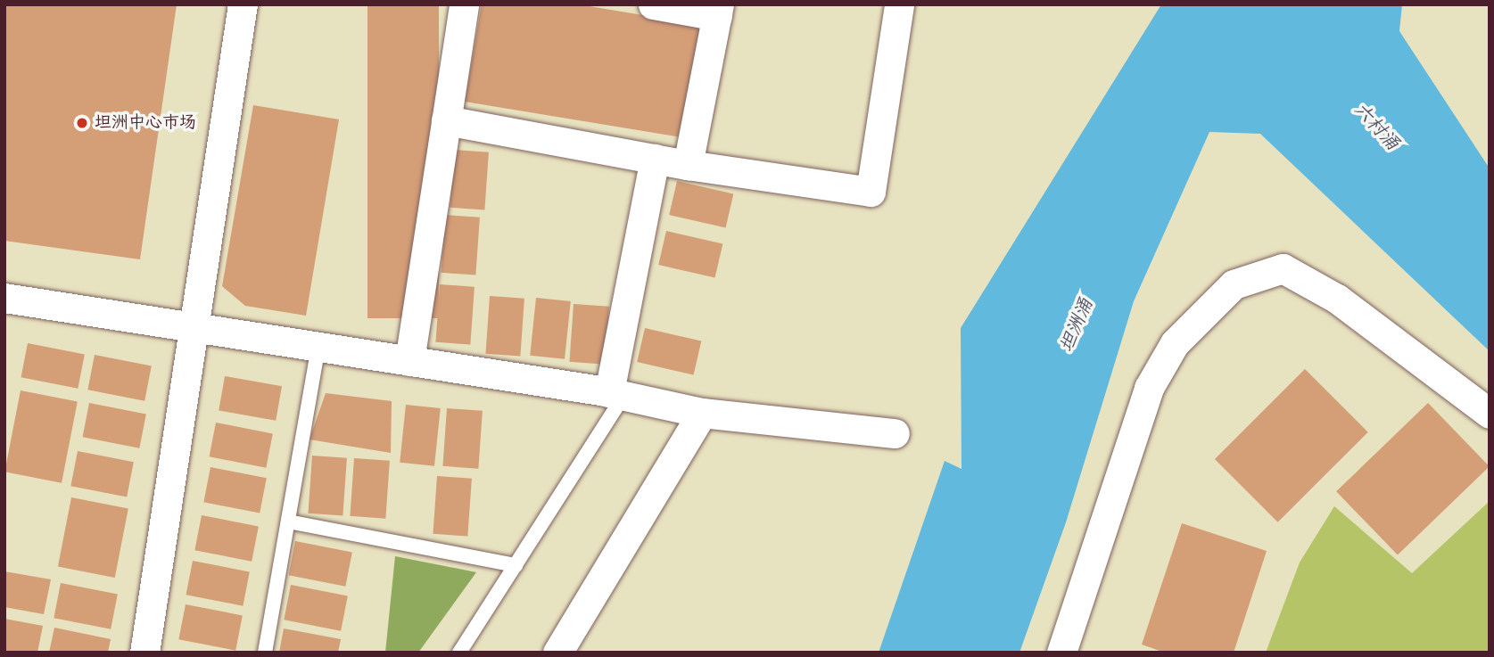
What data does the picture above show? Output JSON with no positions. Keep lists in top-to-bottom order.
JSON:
{
  "water": ["六村涌", "坦洲涌"],
  "places": ["坦洲中心市场"]
}
